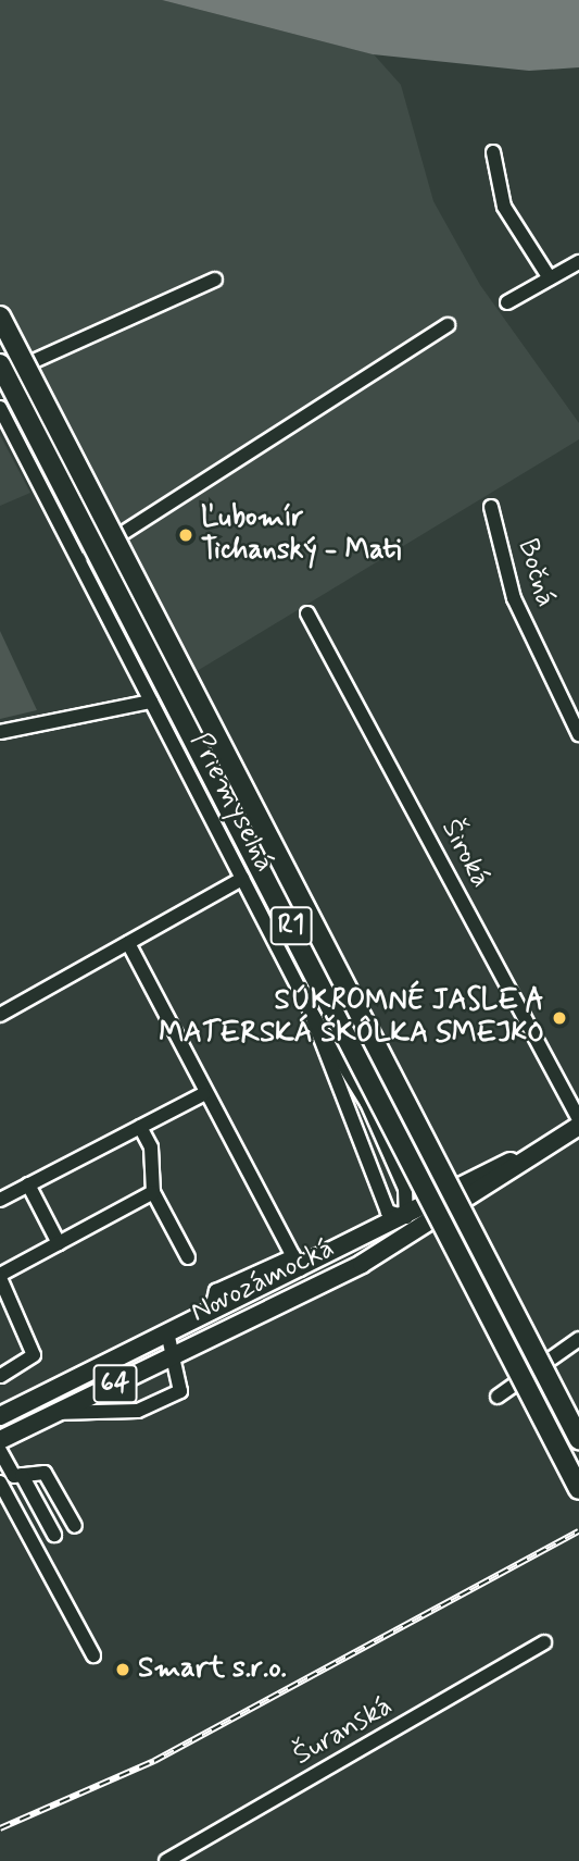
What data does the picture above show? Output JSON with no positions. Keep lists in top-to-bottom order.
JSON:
{
  "streets": {
    "highway": ["R1"],
    "main road": ["Novozámocká", "64"],
    "street": [
      "Bočná",
      "Priemyselná",
      "Široká",
      "Šuranská"
    ]
  },
  "crossings": [
    ["Priemyselná", "Novozámocká"]
  ],
  "places": ["Ľubomír Tichanský - Mati", "SÚKROMNÉ JASLE A MATERSKÁ ŠKÔLKA SMEJKO", "Smart s.r.o."]
}
